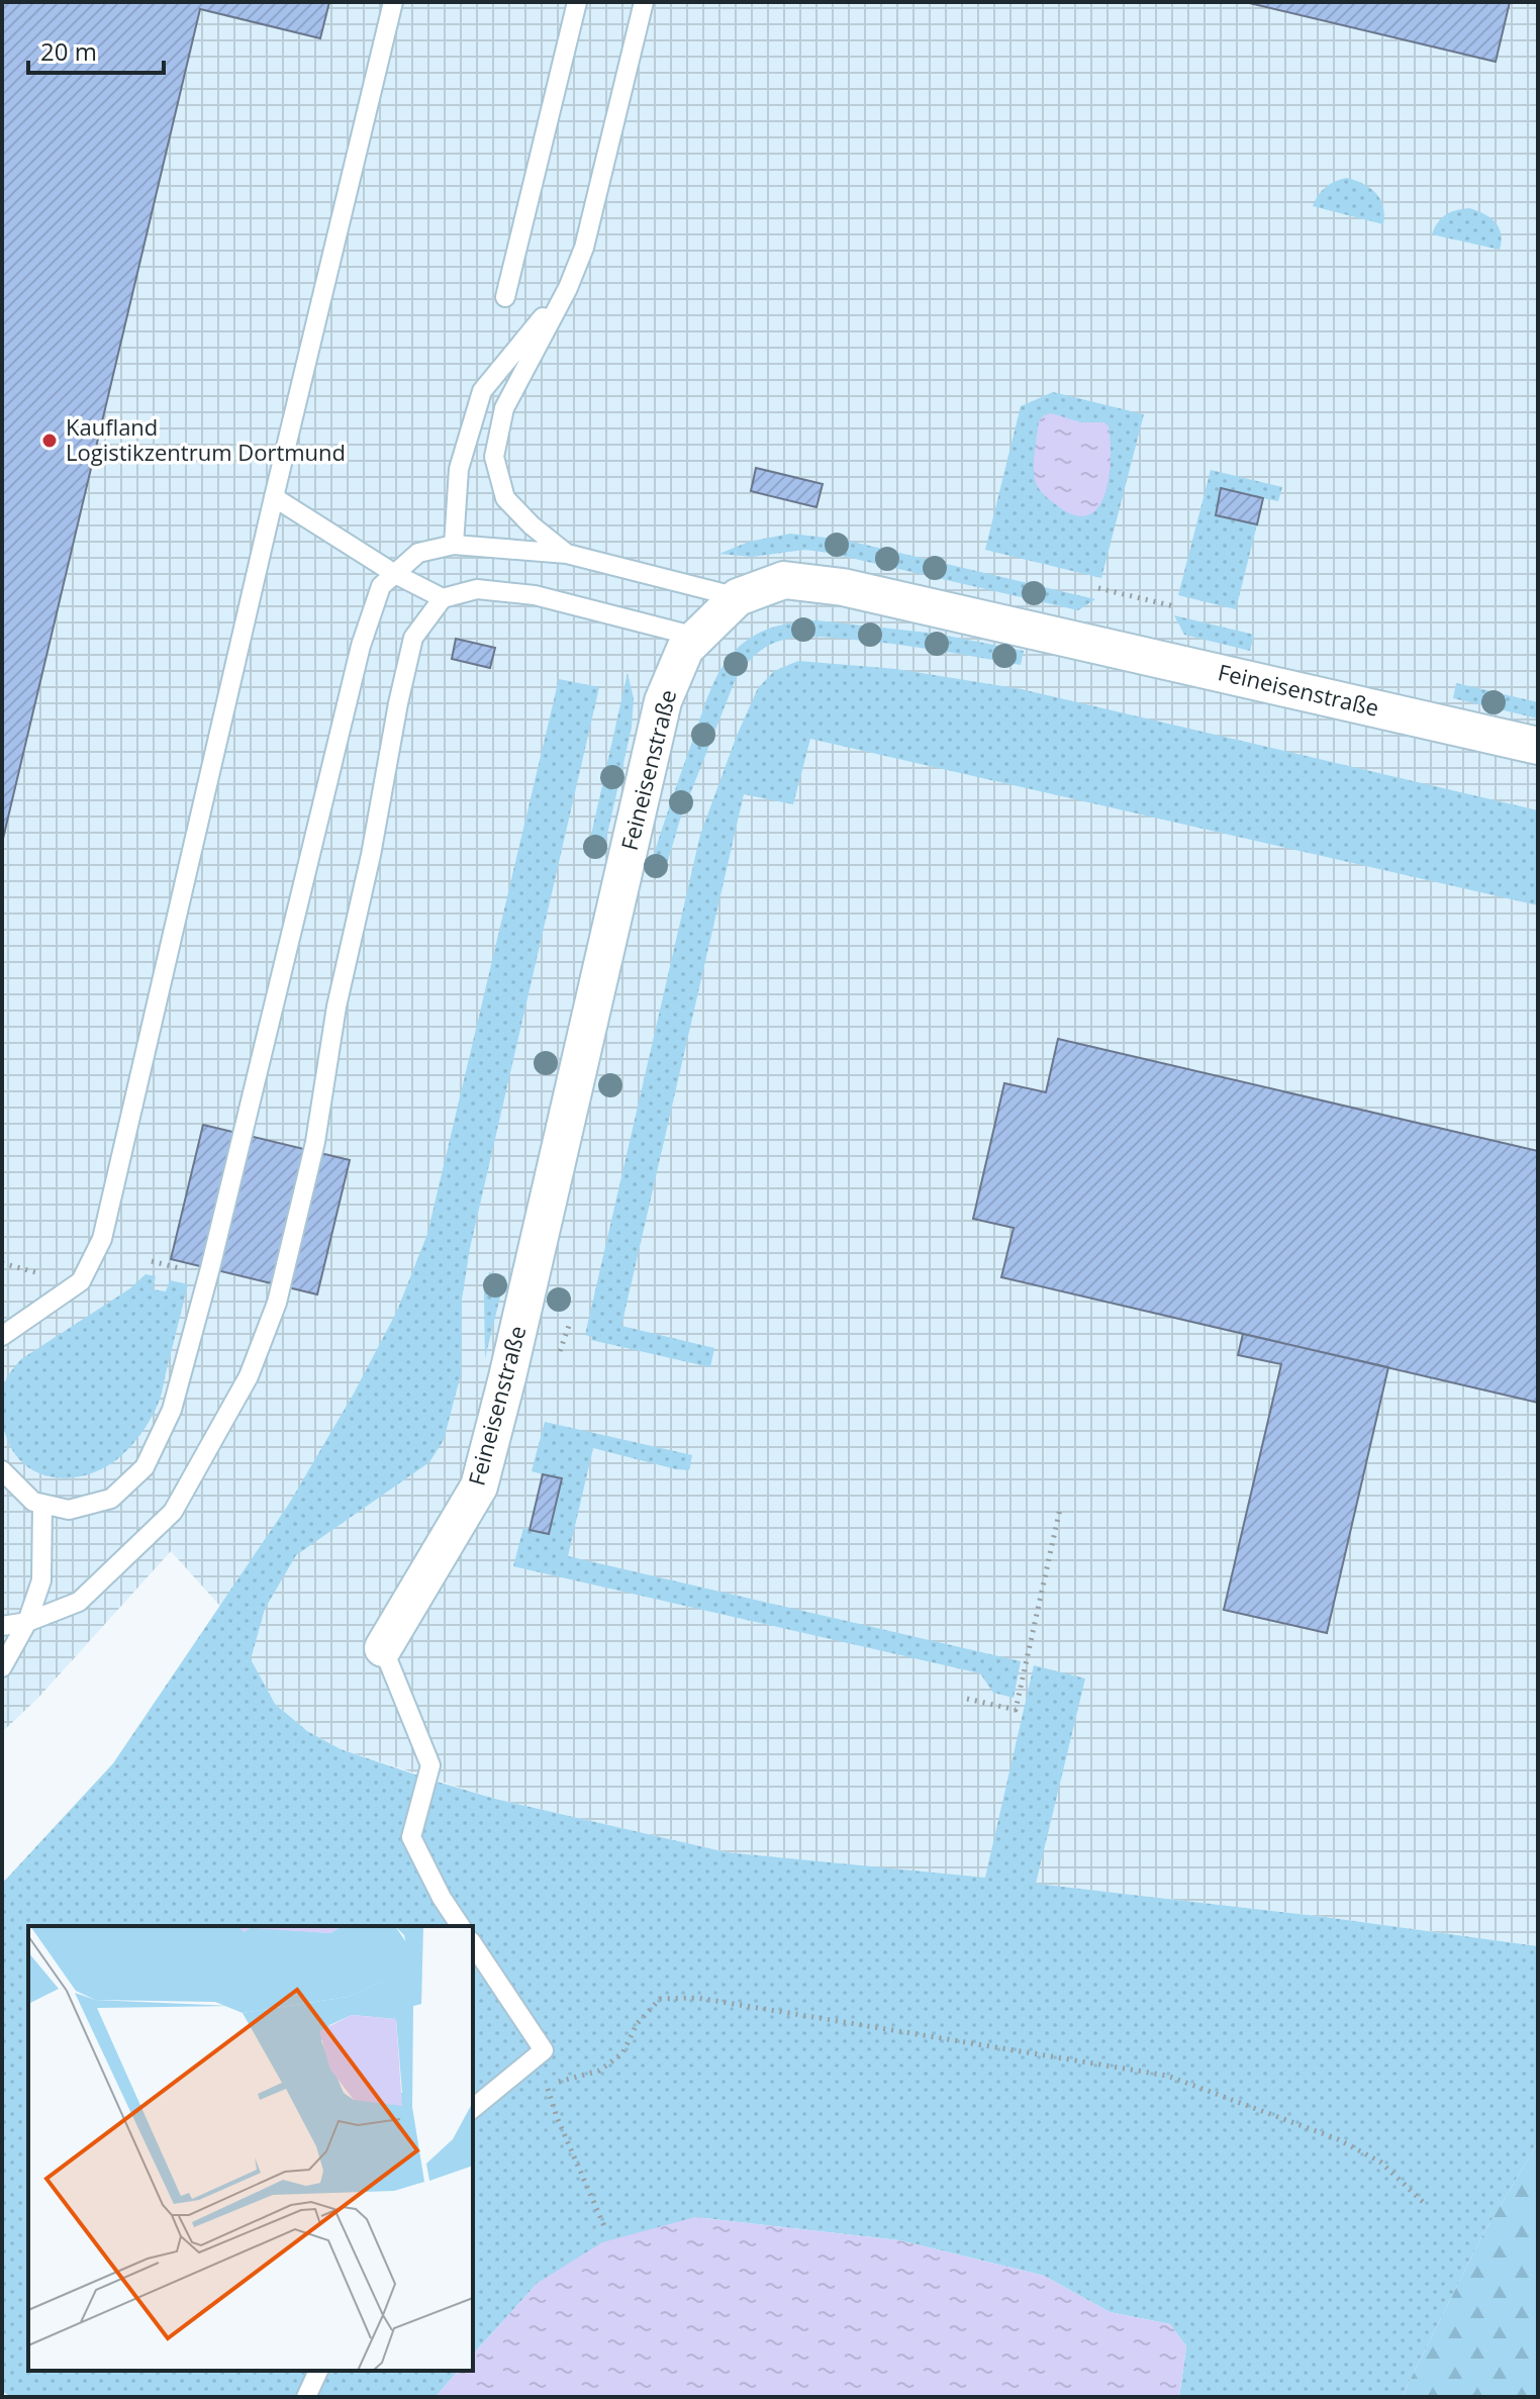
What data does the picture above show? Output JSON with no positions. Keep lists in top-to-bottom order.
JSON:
{
  "streets": {
    "street": ["Feineisenstraße"]
  },
  "places": ["Kaufland Logistikzentrum Dortmund"],
  "scale_bar": "20 m"
}
